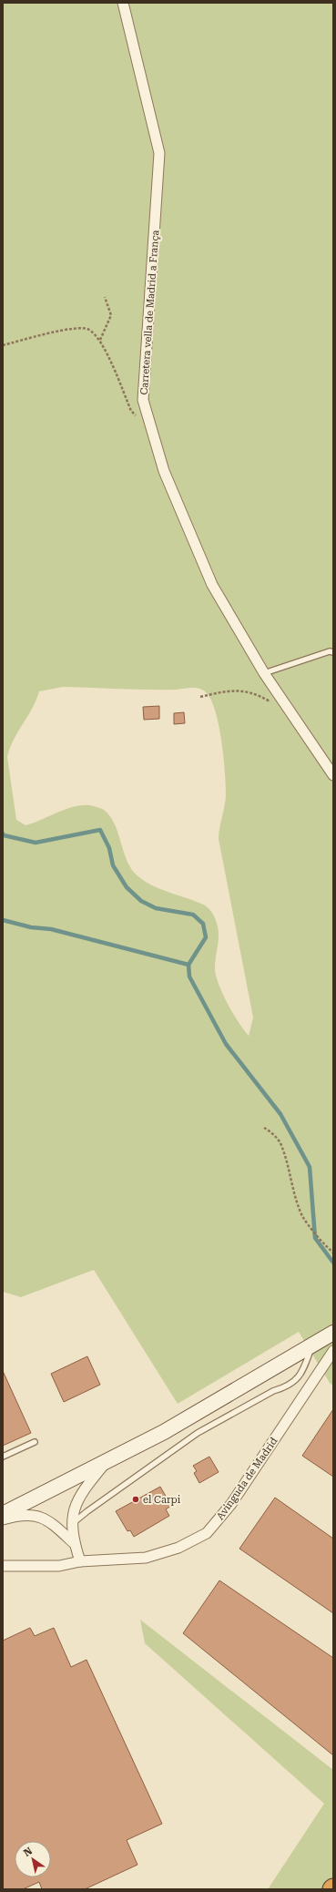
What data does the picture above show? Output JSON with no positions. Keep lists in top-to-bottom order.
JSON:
{
  "streets": {
    "street": ["Carretera vella de Madrid a França", "Avinguda de Madrid"]
  },
  "places": ["el Carpi"],
  "north": "top left"
}
